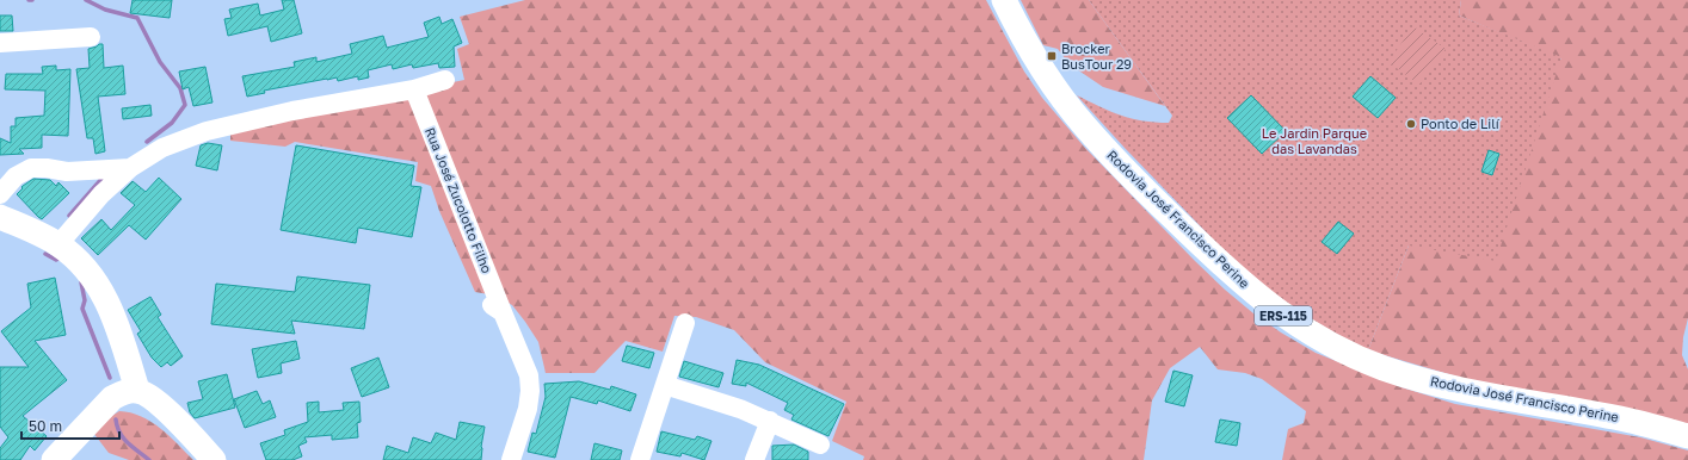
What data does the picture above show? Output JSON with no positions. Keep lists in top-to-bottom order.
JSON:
{
  "streets": {
    "main road": ["Rodovia José Francisco Perine", "ERS-115"],
    "street": ["Rua José Zucolotto Filho"]
  },
  "parks": ["Le Jardin Parque das Lavandas"],
  "places": {
    "transit": ["Brocker BusTour 29"],
    "other": ["Ponto de Lilí"]
  },
  "scale_bar": "50 m"
}
